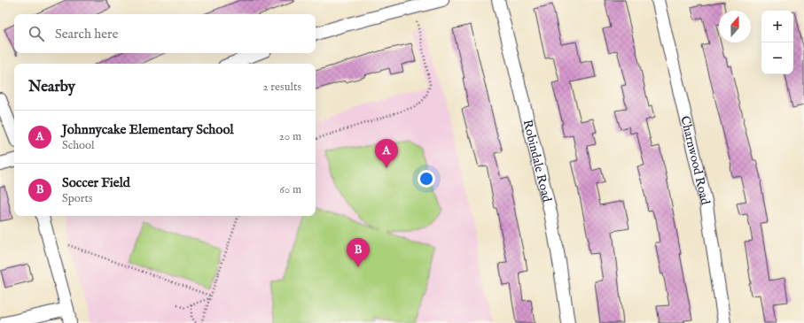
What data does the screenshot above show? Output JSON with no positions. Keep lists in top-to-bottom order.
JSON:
{
  "streets": {
    "street": ["Charnwood Road", "Robindale Road"]
  },
  "north": "top",
  "page": {
    "map_buttons": ["+", "−"],
    "search": "Search here",
    "heading": ["Nearby", "2 results"],
    "list": [
      {
        "mark": "A",
        "name": "Johnnycake Elementary School",
        "note": "School",
        "value": "20 m"
      },
      {
        "mark": "B",
        "name": "Soccer Field",
        "note": "Sports",
        "value": "60 m"
      }
    ],
    "pins": ["A", "B"]
  }
}
